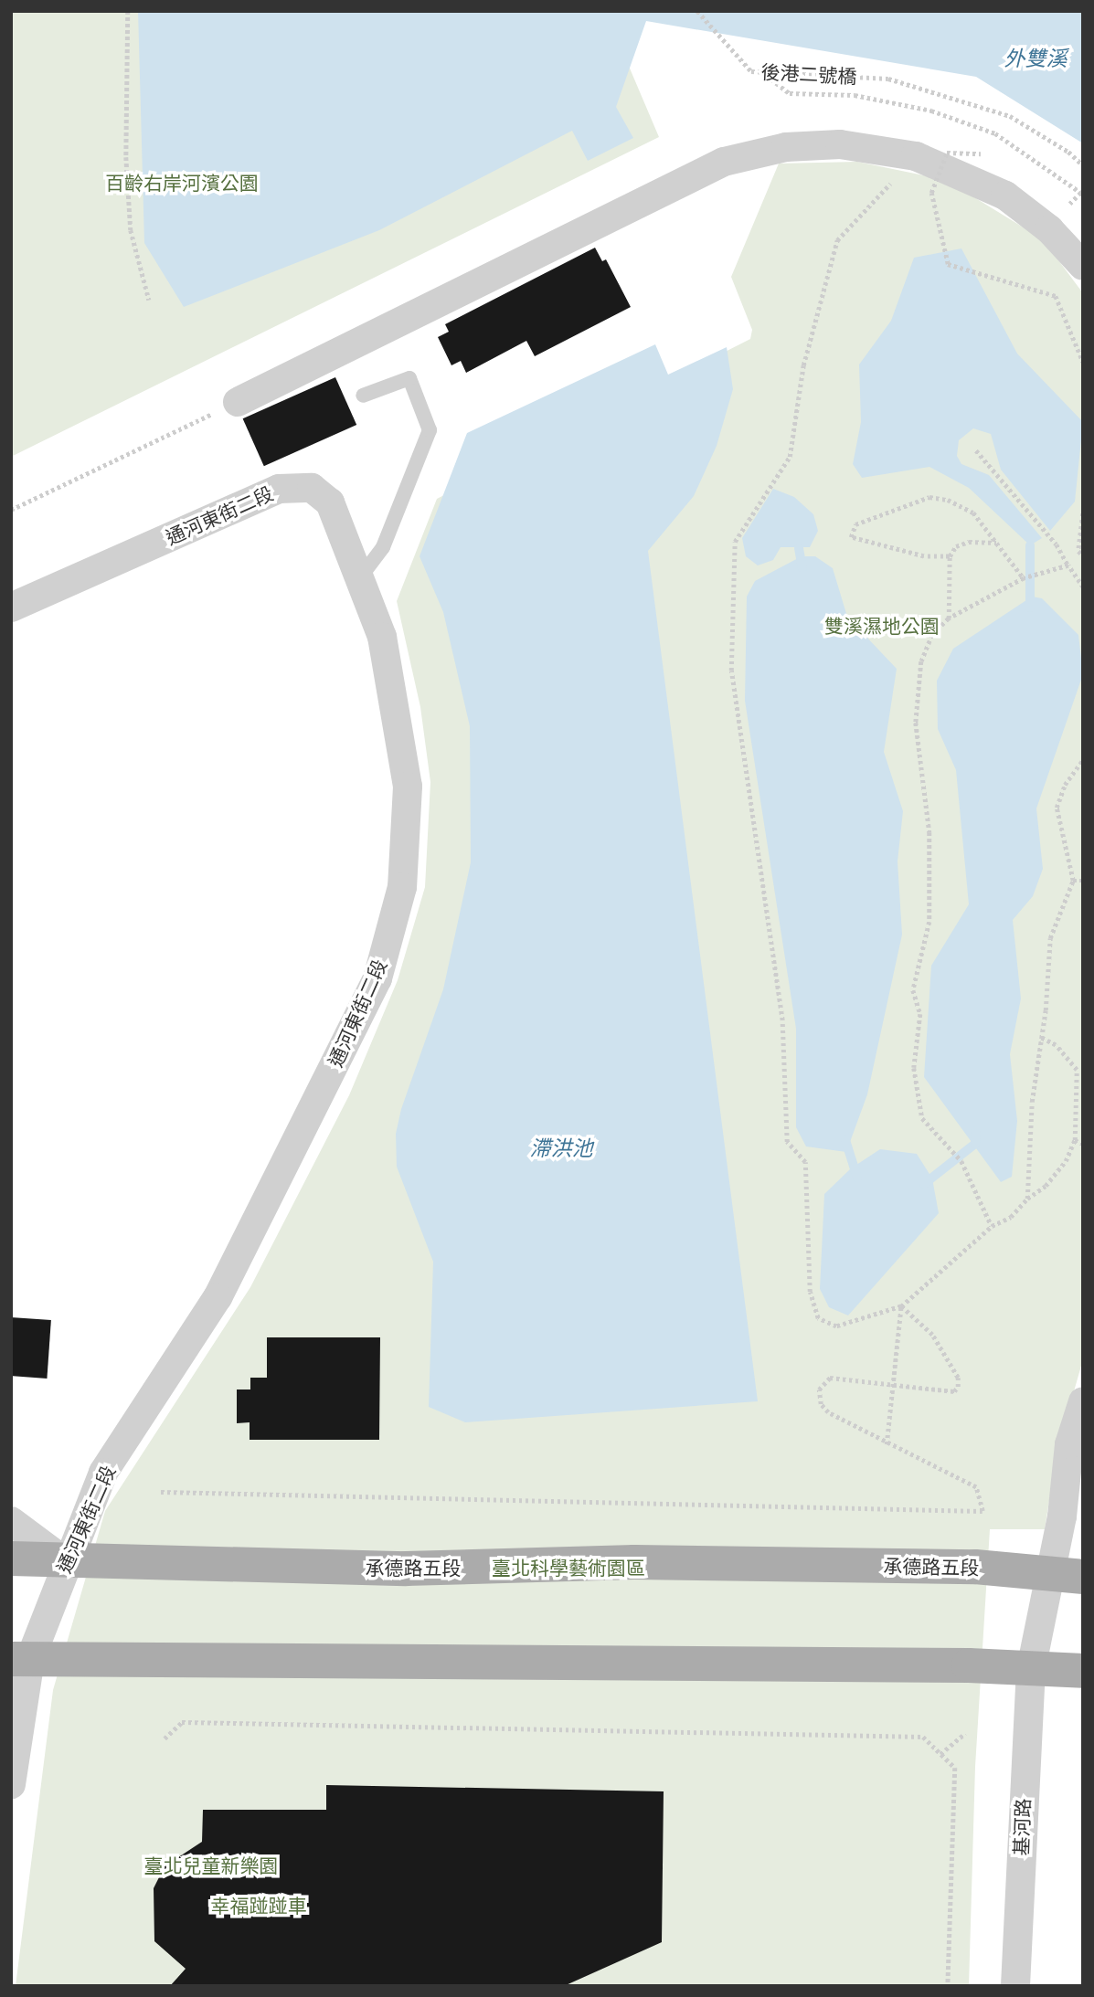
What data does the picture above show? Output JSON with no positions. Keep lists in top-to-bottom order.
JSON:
{
  "streets": {
    "main road": ["承德路五段"],
    "street": ["通河東街二段", "基河路"],
    "path": ["後港二號橋"]
  },
  "crossings": [
    ["通河東街二段", "承德路五段"],
    ["承德路五段", "基河路"]
  ],
  "water": ["外雙溪", "滯洪池"],
  "parks": [
    "百齡右岸河濱公園",
    "雙溪濕地公園",
    "臺北科學藝術園區",
    "臺北兒童新樂園",
    "幸福踫踫車"
  ]
}
